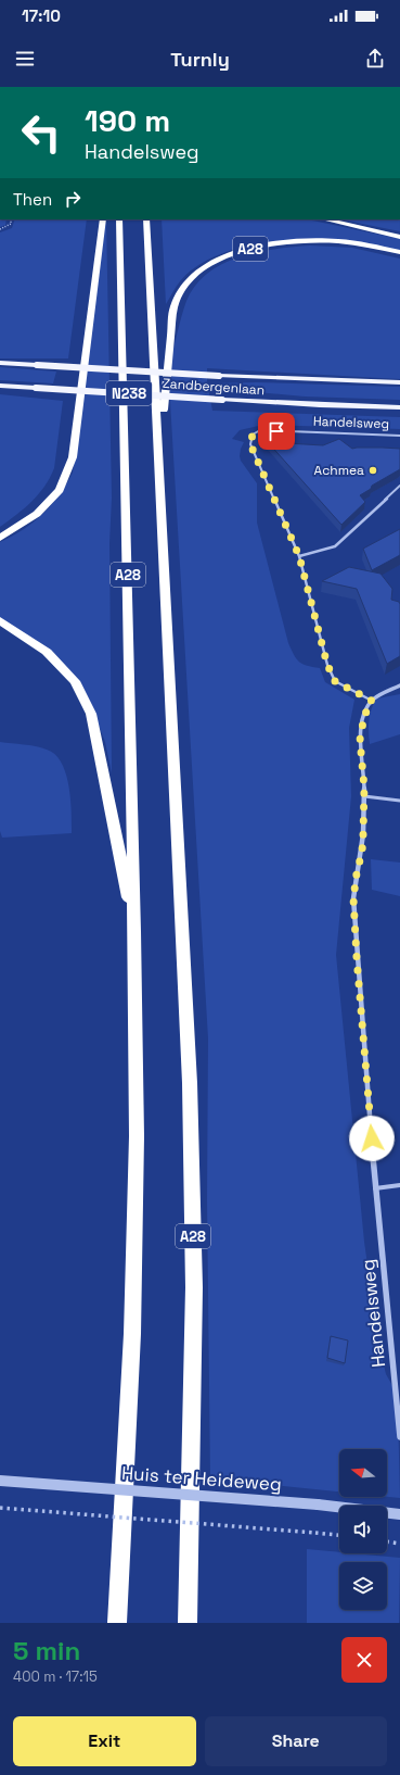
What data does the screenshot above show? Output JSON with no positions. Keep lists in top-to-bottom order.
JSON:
{
  "streets": {
    "highway": ["A28"],
    "main road": ["Zandbergenlaan", "N238"],
    "street": ["Handelsweg", "Huis ter Heideweg"]
  },
  "places": ["Achmea"],
  "north": "left",
  "page": {
    "status": "17:10",
    "header": "Turnly",
    "turn": ["190 m", "Handelsweg"],
    "then": "Then",
    "heading": ["5 min", "400 m · 17:15"],
    "buttons": ["Exit", "Share"]
  }
}
